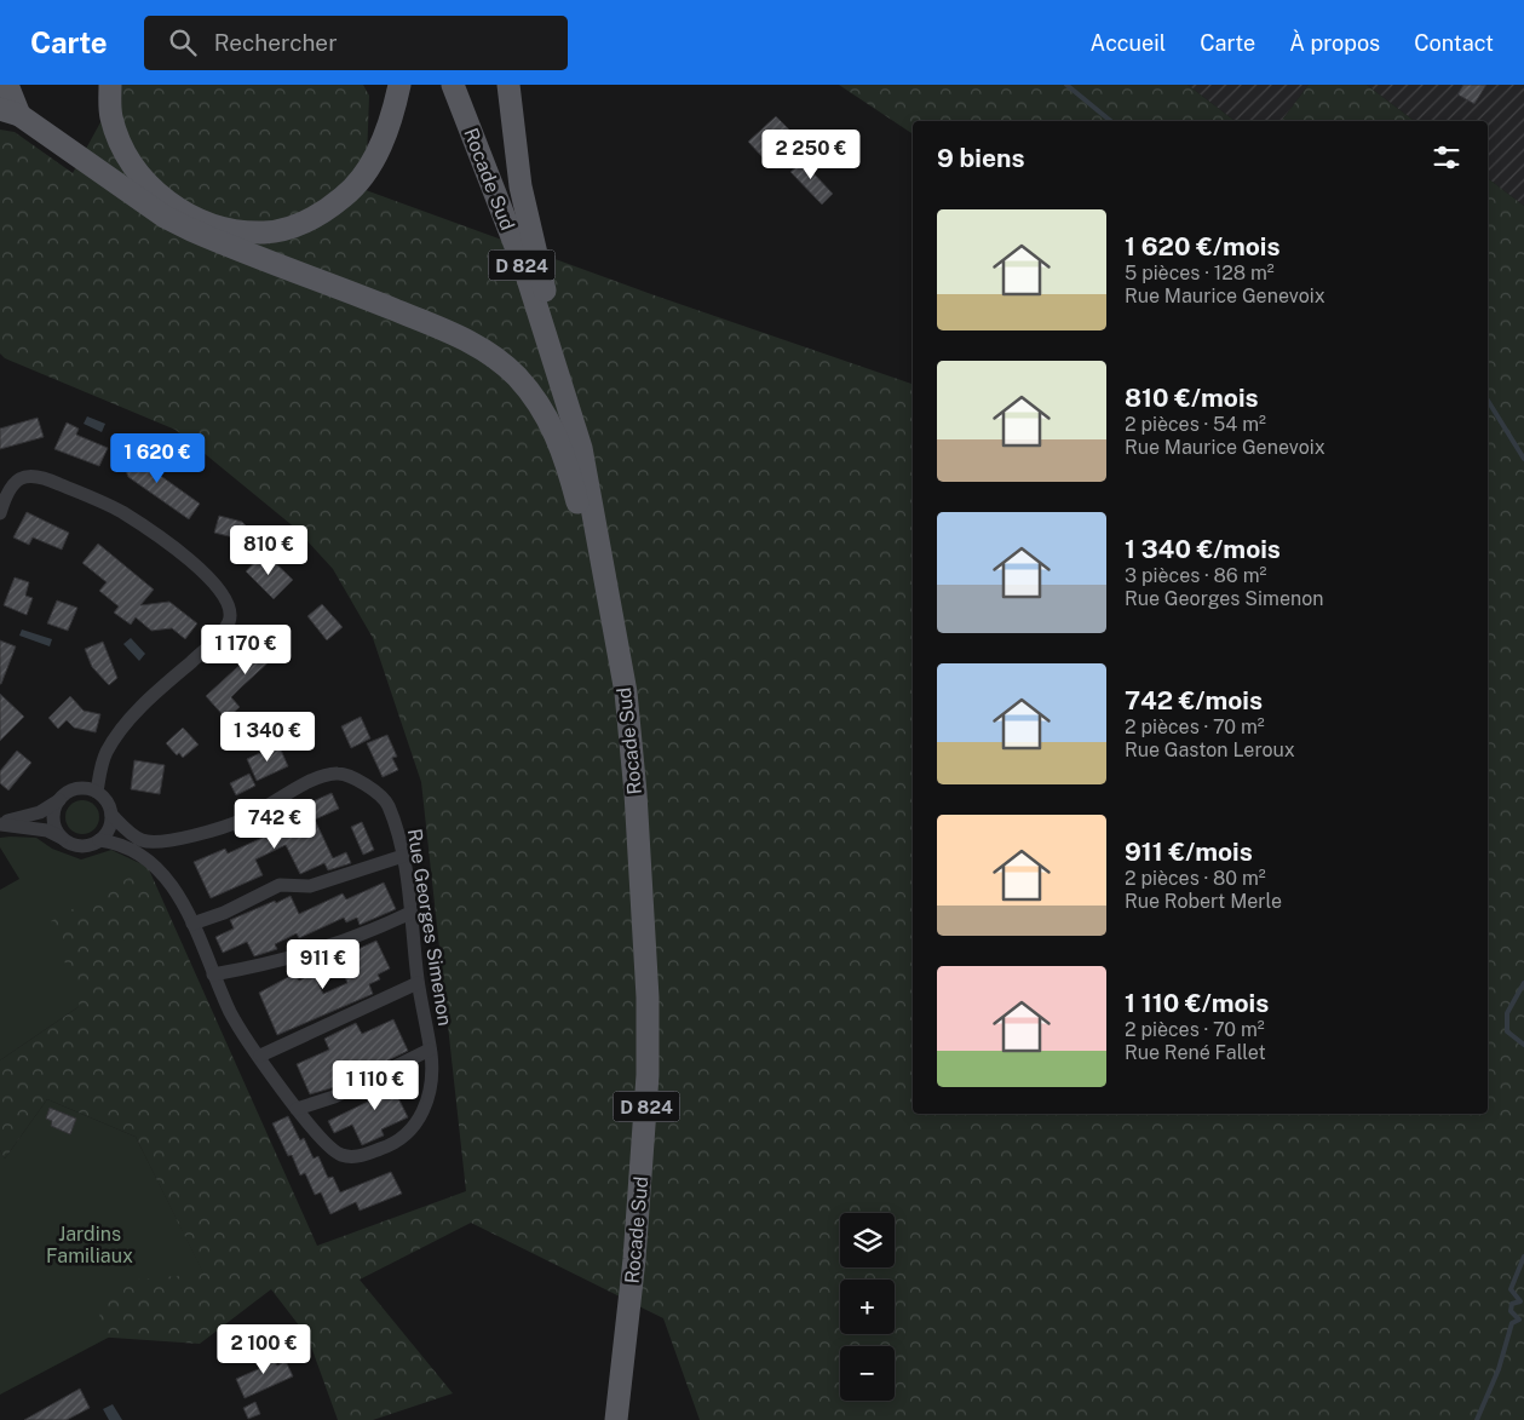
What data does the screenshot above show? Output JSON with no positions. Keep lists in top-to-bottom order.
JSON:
{
  "streets": {
    "main road": ["Rocade Sud", "D 824"],
    "street": ["Rue Georges Simenon"]
  },
  "parks": ["Jardins Familiaux"],
  "page": {
    "header": "Carte",
    "search": "Rechercher",
    "nav": [
      "Accueil",
      "Carte",
      "À propos",
      "Contact"
    ],
    "heading": "9 biens",
    "price": [
      "2 250 €",
      "1 620 €",
      "810 €",
      "1 170 €",
      "1 340 €",
      "742 €",
      "911 €",
      "1 110 €",
      "2 100 €"
    ],
    "list": [
      {
        "name": "1 620 €/mois",
        "note": "5 pièces · 128 m² · Rue Maurice Genevoix"
      },
      {
        "name": "810 €/mois",
        "note": "2 pièces · 54 m² · Rue Maurice Genevoix"
      },
      {
        "name": "1 340 €/mois",
        "note": "3 pièces · 86 m² · Rue Georges Simenon"
      },
      {
        "name": "742 €/mois",
        "note": "2 pièces · 70 m² · Rue Gaston Leroux"
      },
      {
        "name": "911 €/mois",
        "note": "2 pièces · 80 m² · Rue Robert Merle"
      },
      {
        "name": "1 110 €/mois",
        "note": "2 pièces · 70 m² · Rue René Fallet"
      }
    ],
    "map_buttons": ["+", "−"]
  }
}
